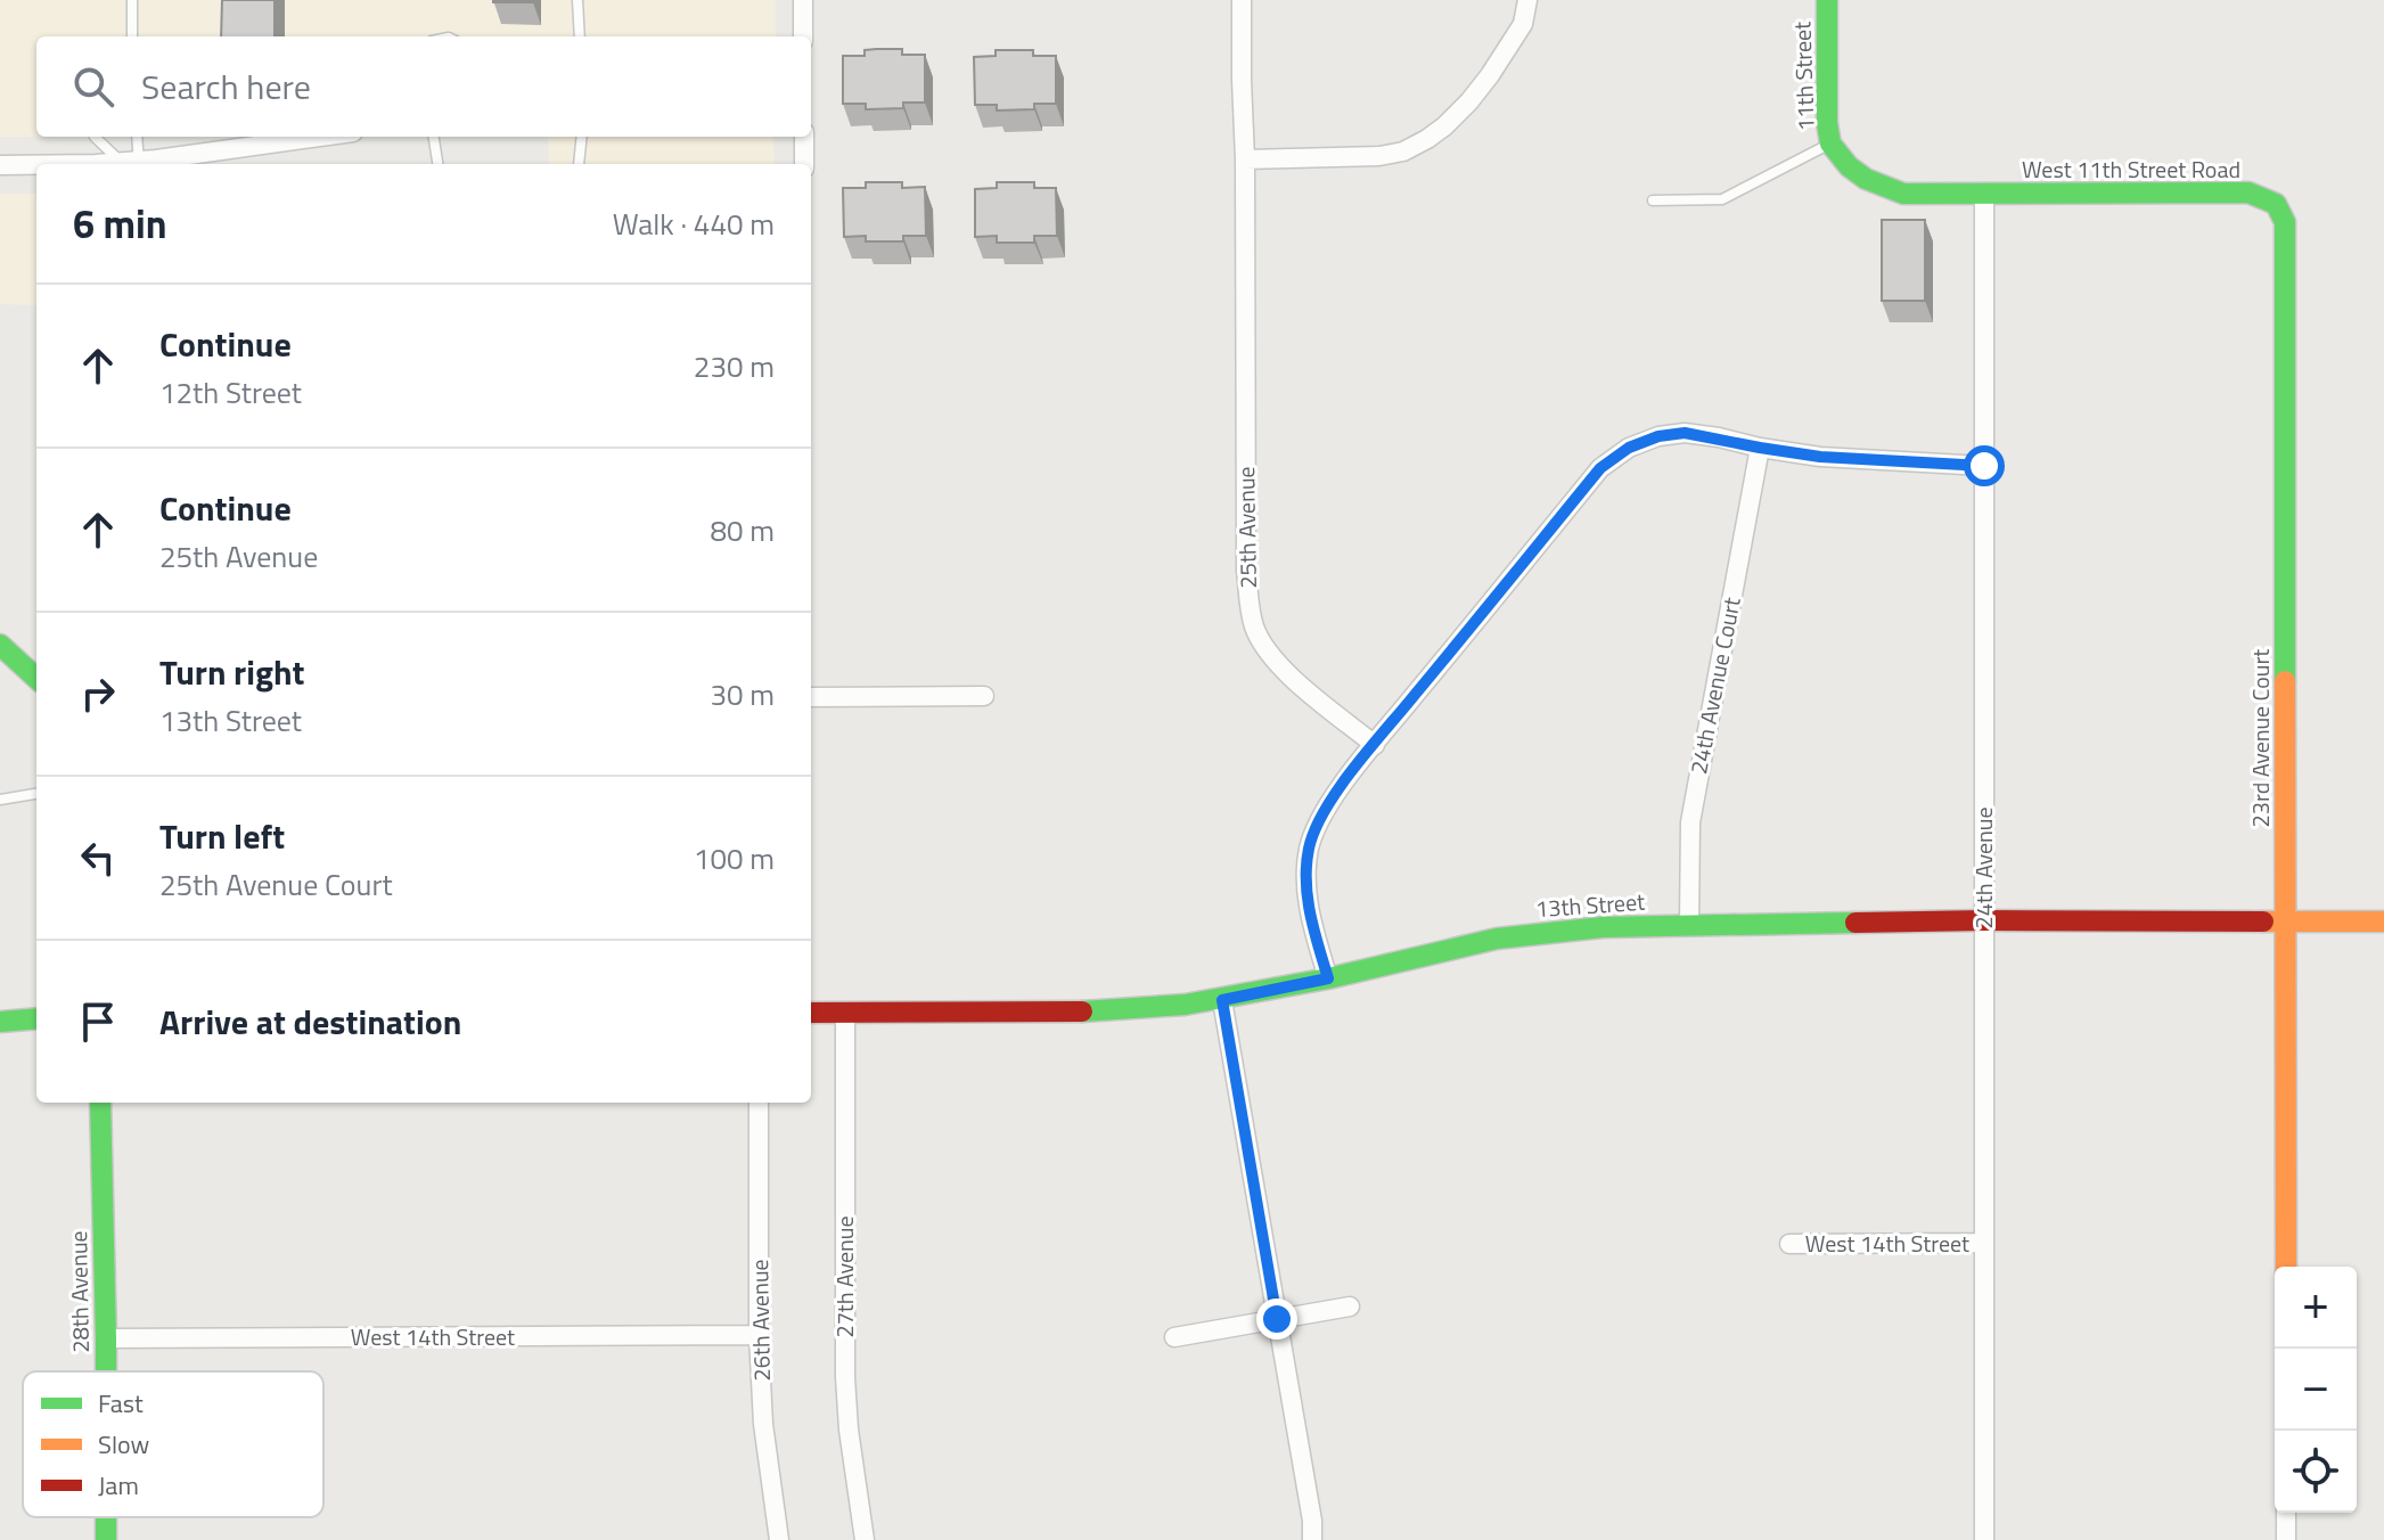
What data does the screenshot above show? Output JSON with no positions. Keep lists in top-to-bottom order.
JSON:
{
  "streets": {
    "street": [
      "11th Street",
      "West 11th Street Road",
      "25th Avenue",
      "24th Avenue Court",
      "23rd Avenue Court",
      "24th Avenue",
      "13th Street",
      "West 14th Street",
      "27th Avenue",
      "28th Avenue",
      "26th Avenue"
    ]
  },
  "crossings": [
    ["11th Street", "West 11th Street Road"],
    ["11th Street", "24th Avenue"],
    ["West 11th Street Road", "23rd Avenue Court"],
    ["West 11th Street Road", "24th Avenue"],
    ["24th Avenue Court", "13th Street"],
    ["23rd Avenue Court", "13th Street"],
    ["24th Avenue", "13th Street"],
    ["24th Avenue", "West 14th Street"],
    ["13th Street", "27th Avenue"],
    ["West 14th Street", "28th Avenue"],
    ["West 14th Street", "26th Avenue"]
  ],
  "legend": ["Fast", "Slow", "Jam"],
  "page": {
    "search": "Search here",
    "heading": ["6 min", "Walk · 440 m"],
    "list": [
      ["Continue", "12th Street", "230 m"],
      ["Continue", "25th Avenue", "80 m"],
      ["Turn right", "13th Street", "30 m"],
      ["Turn left", "25th Avenue Court", "100 m"],
      "Arrive at destination"
    ],
    "map_buttons": ["+", "−"]
  }
}
